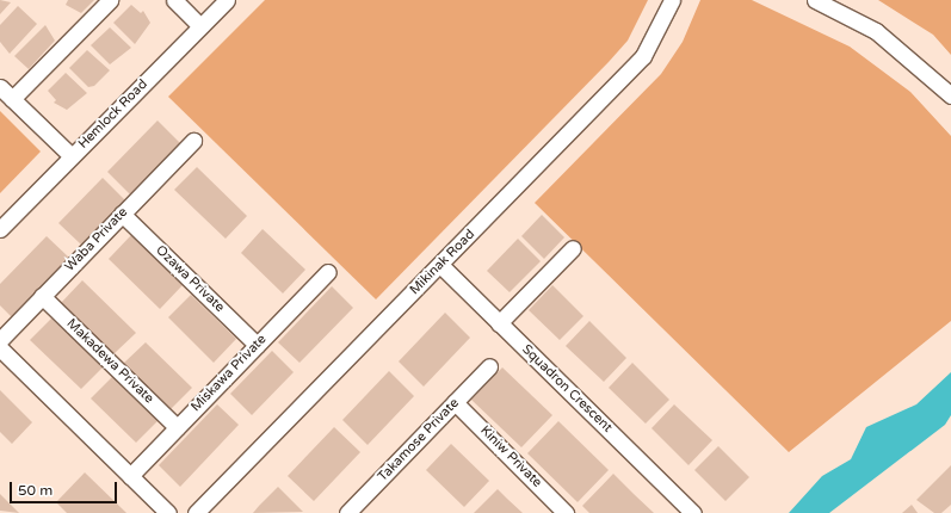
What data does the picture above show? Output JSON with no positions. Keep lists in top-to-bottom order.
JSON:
{
  "streets": {
    "street": [
      "Hemlock Road",
      "Waba Private",
      "Mikinak Road",
      "Ozawa Private",
      "Makadewa Private",
      "Miskawa Private",
      "Squadron Crescent",
      "Takamose Private",
      "Kiniw Private"
    ]
  },
  "crossings": [
    ["Waba Private", "Ozawa Private"],
    ["Waba Private", "Makadewa Private"],
    ["Mikinak Road", "Squadron Crescent"],
    ["Ozawa Private", "Miskawa Private"],
    ["Makadewa Private", "Miskawa Private"],
    ["Takamose Private", "Kiniw Private"]
  ],
  "scale_bar": "50 m"
}
